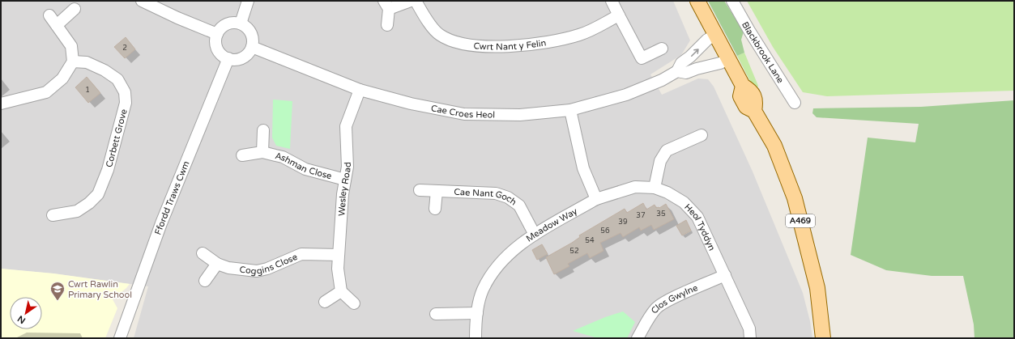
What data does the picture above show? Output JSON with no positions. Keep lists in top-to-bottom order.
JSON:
{
  "streets": {
    "main road": ["A469"],
    "street": [
      "Cwrt Nant y Felin",
      "Blackbrook Lane",
      "Cae Croes Heol",
      "Corbett Grove",
      "Ashman Close",
      "Wesley Road",
      "Ffordd Traws Cwm",
      "Cae Nant Goch",
      "Meadow Way",
      "Heol Tyddyn",
      "Coggins Close",
      "Clos Gwylne"
    ]
  },
  "crossings": [
    ["Cae Croes Heol", "Wesley Road"],
    ["Cae Croes Heol", "Ffordd Traws Cwm"],
    ["Cae Croes Heol", "A469"],
    ["Ashman Close", "Wesley Road"],
    ["Wesley Road", "Coggins Close"],
    ["Cae Nant Goch", "Meadow Way"],
    ["Meadow Way", "Heol Tyddyn"],
    ["Heol Tyddyn", "Clos Gwylne"]
  ],
  "places": {
    "school or university": ["Cwrt Rawlin Primary School"]
  },
  "house_numbers": [
    "2",
    "1",
    "35",
    "37",
    "39",
    "56",
    "54",
    "52"
  ],
  "north": "bottom left"
}
